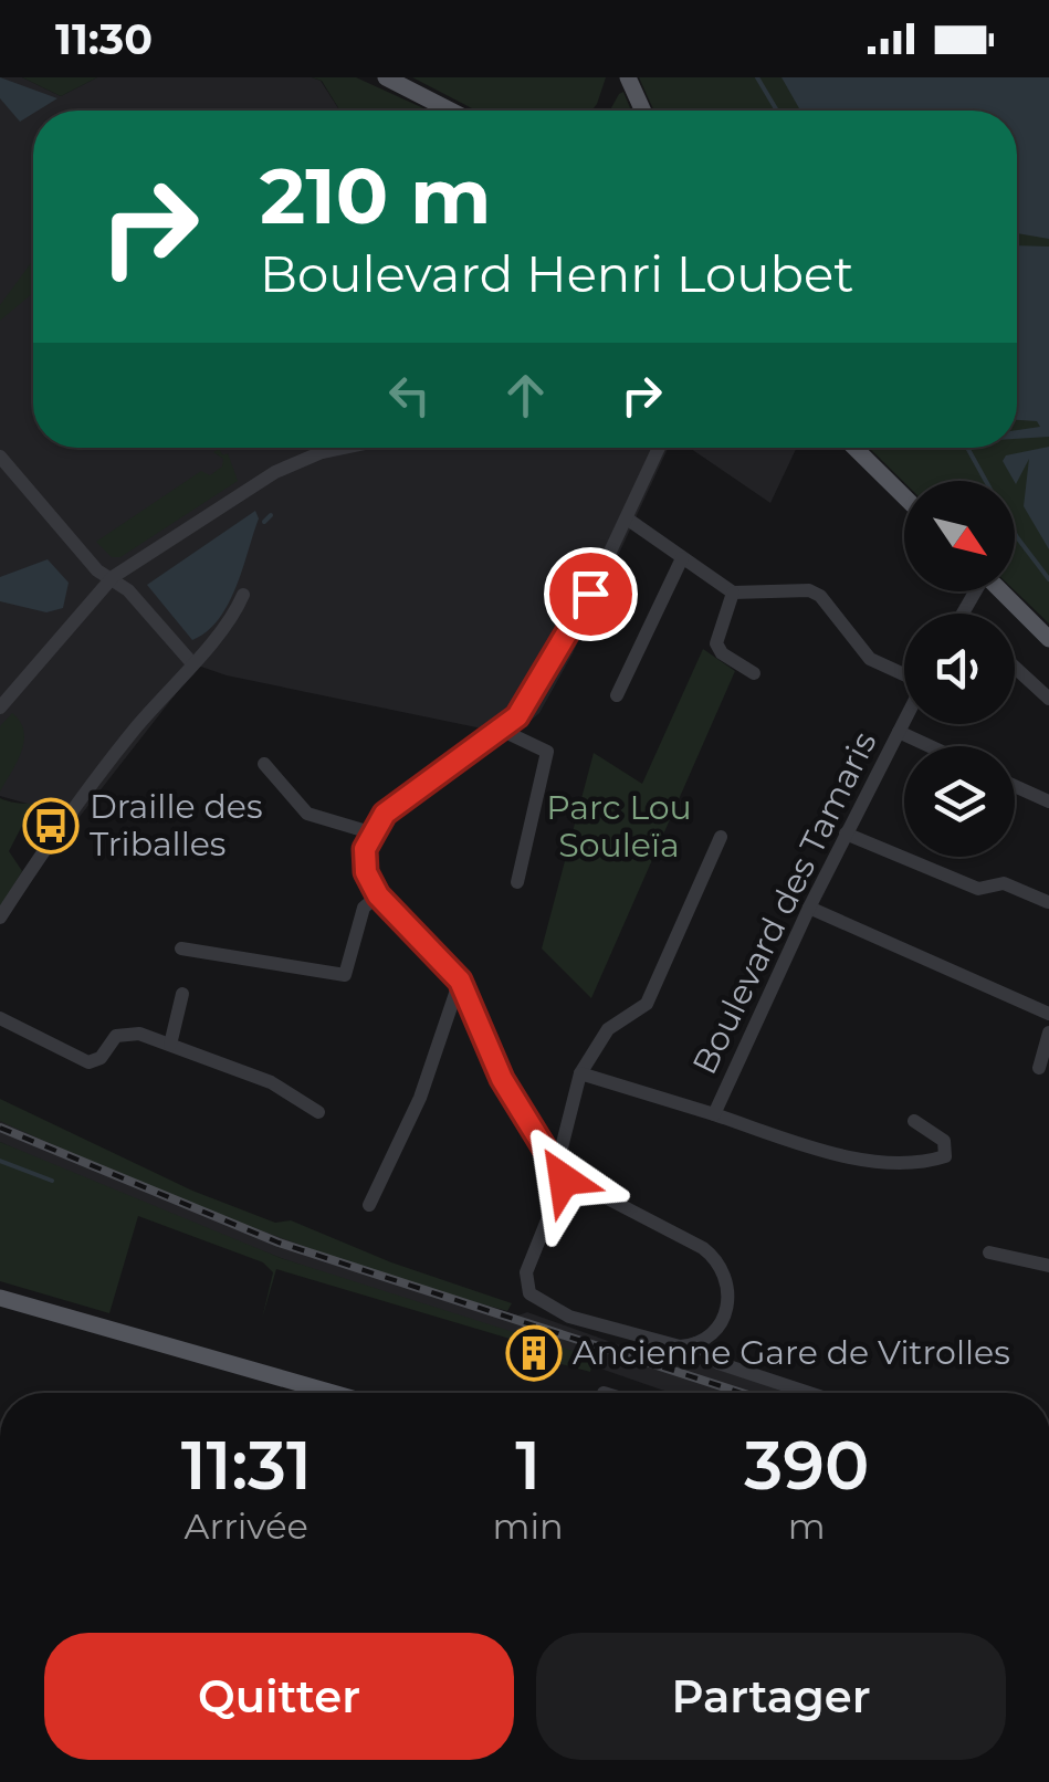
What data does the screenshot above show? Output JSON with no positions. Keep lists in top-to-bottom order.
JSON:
{
  "streets": {
    "street": ["Boulevard des Tamaris"]
  },
  "parks": ["Parc Lou Souleïa"],
  "places": {
    "bus stop": ["Draille des Triballes"],
    "building": ["Ancienne Gare de Vitrolles"]
  },
  "north": "bottom right",
  "page": {
    "status": "11:30",
    "turn": ["210 m", "Boulevard Henri Loubet"],
    "eta": [
      "11:31",
      "Arrivée",
      "1",
      "min",
      "390",
      "m"
    ],
    "buttons": ["Quitter", "Partager"]
  }
}
